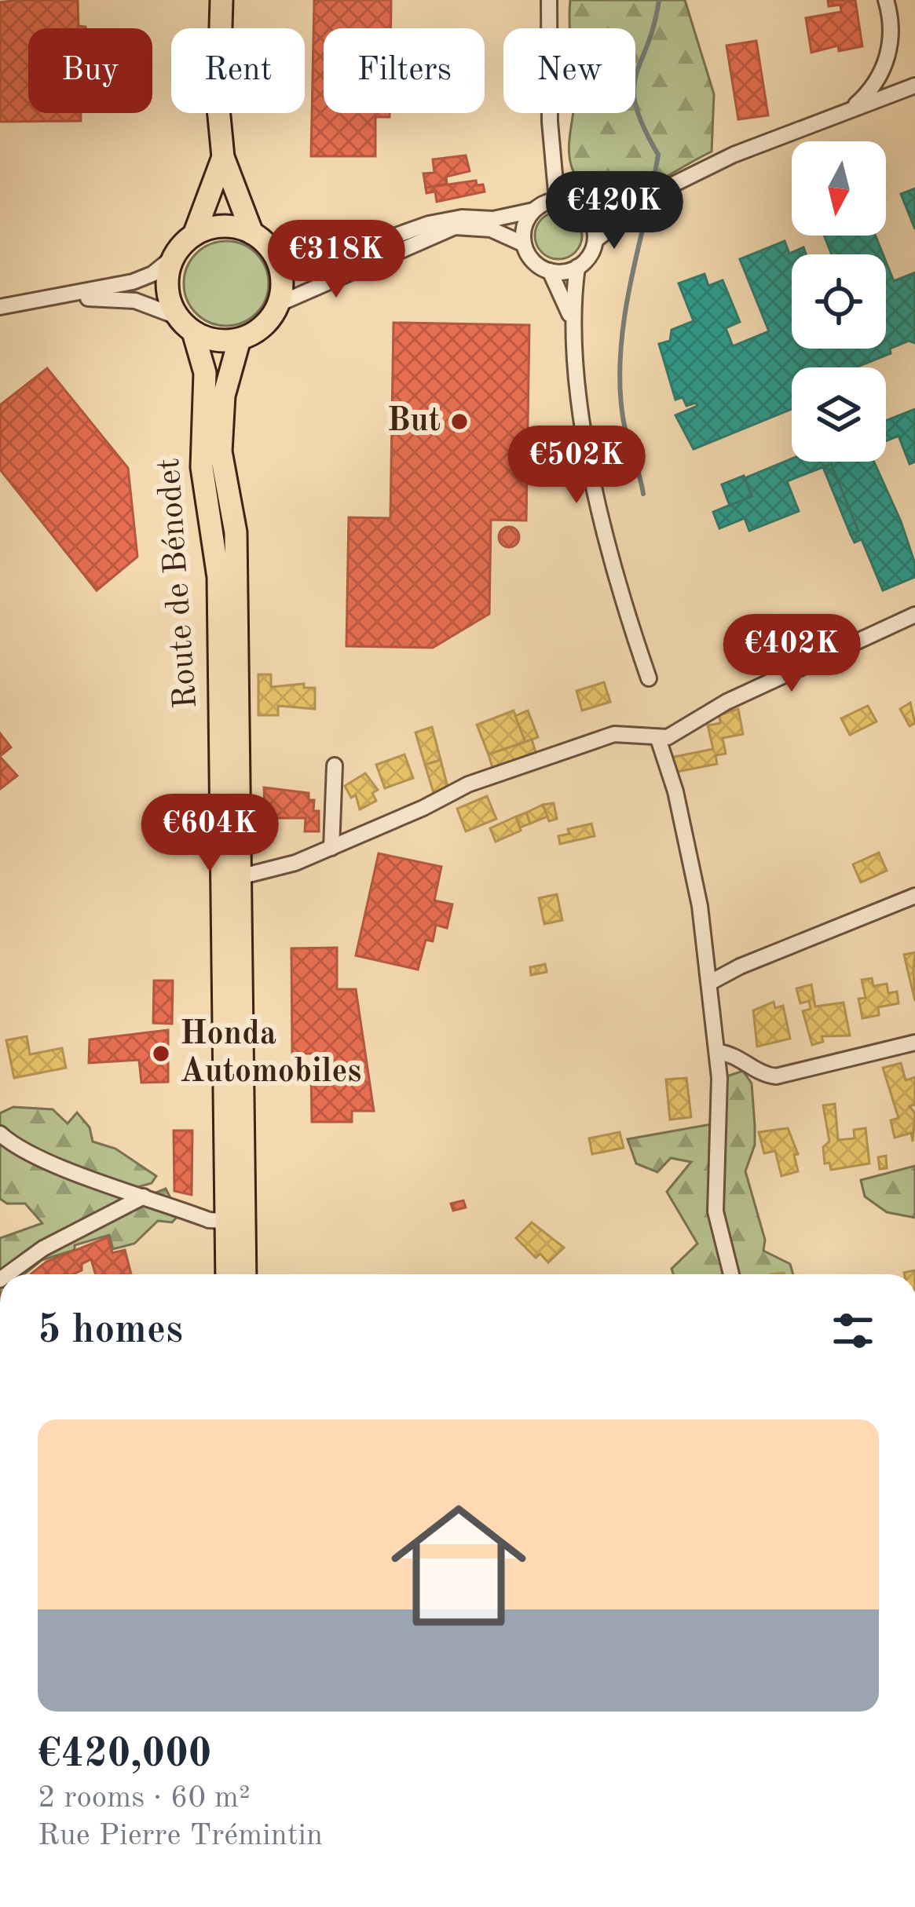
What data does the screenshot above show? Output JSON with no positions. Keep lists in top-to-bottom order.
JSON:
{
  "streets": {
    "main road": ["Route de Bénodet"]
  },
  "places": ["But", "Honda Automobiles"],
  "north": "bottom",
  "page": {
    "chip": [
      "Buy",
      "Rent",
      "Filters",
      "New"
    ],
    "price": [
      "€420K",
      "€318K",
      "€502K",
      "€402K",
      "€604K"
    ],
    "heading": "5 homes",
    "list": [
      {
        "name": "€420,000",
        "note": "2 rooms · 60 m² · Rue Pierre Trémintin"
      }
    ]
  }
}
